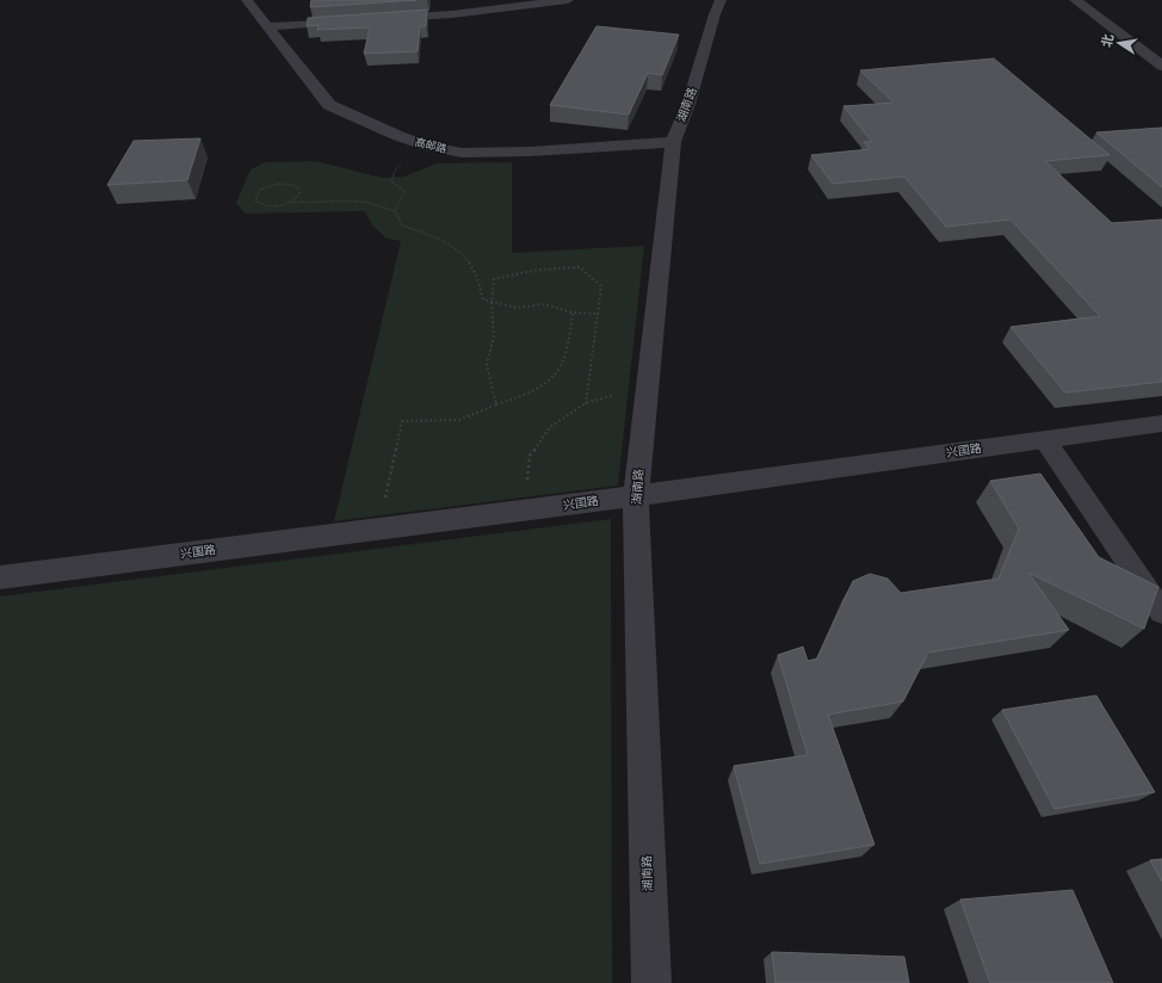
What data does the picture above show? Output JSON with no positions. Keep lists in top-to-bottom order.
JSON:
{
  "streets": {
    "street": ["湖南路", "高邮路", "兴国路"]
  },
  "crossings": [
    ["湖南路", "高邮路"],
    ["湖南路", "兴国路"]
  ],
  "north": "left"
}
